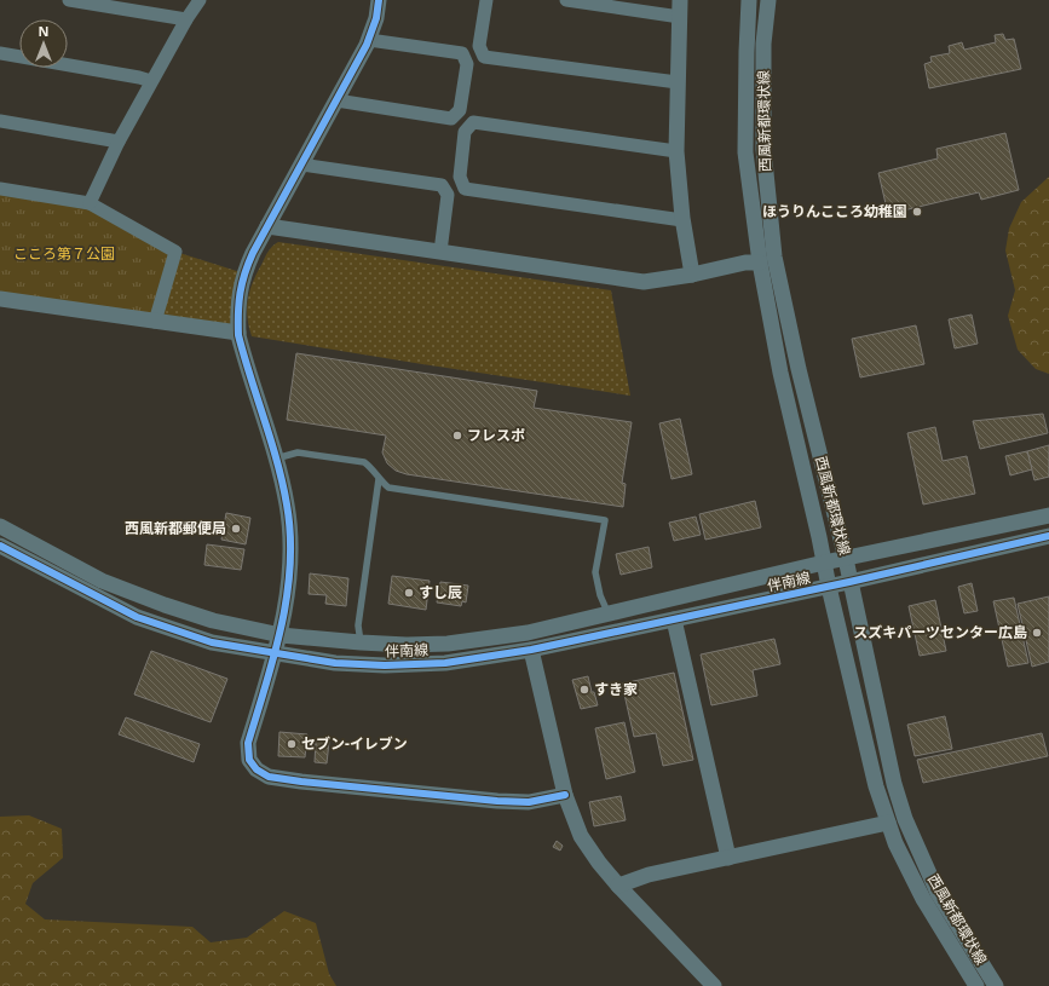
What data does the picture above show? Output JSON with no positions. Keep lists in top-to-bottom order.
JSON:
{
  "streets": {
    "street": ["西風新都環状線", "伴南線"]
  },
  "crossings": [
    ["西風新都環状線", "伴南線"]
  ],
  "parks": ["こころ第７公園"],
  "places": [
    "ほうりんこころ幼稚園",
    "フレスポ",
    "西風新都郵便局",
    "すし辰",
    "スズキパーツセンター広島",
    "すき家",
    "セブン-イレブン"
  ],
  "north": "top"
}
